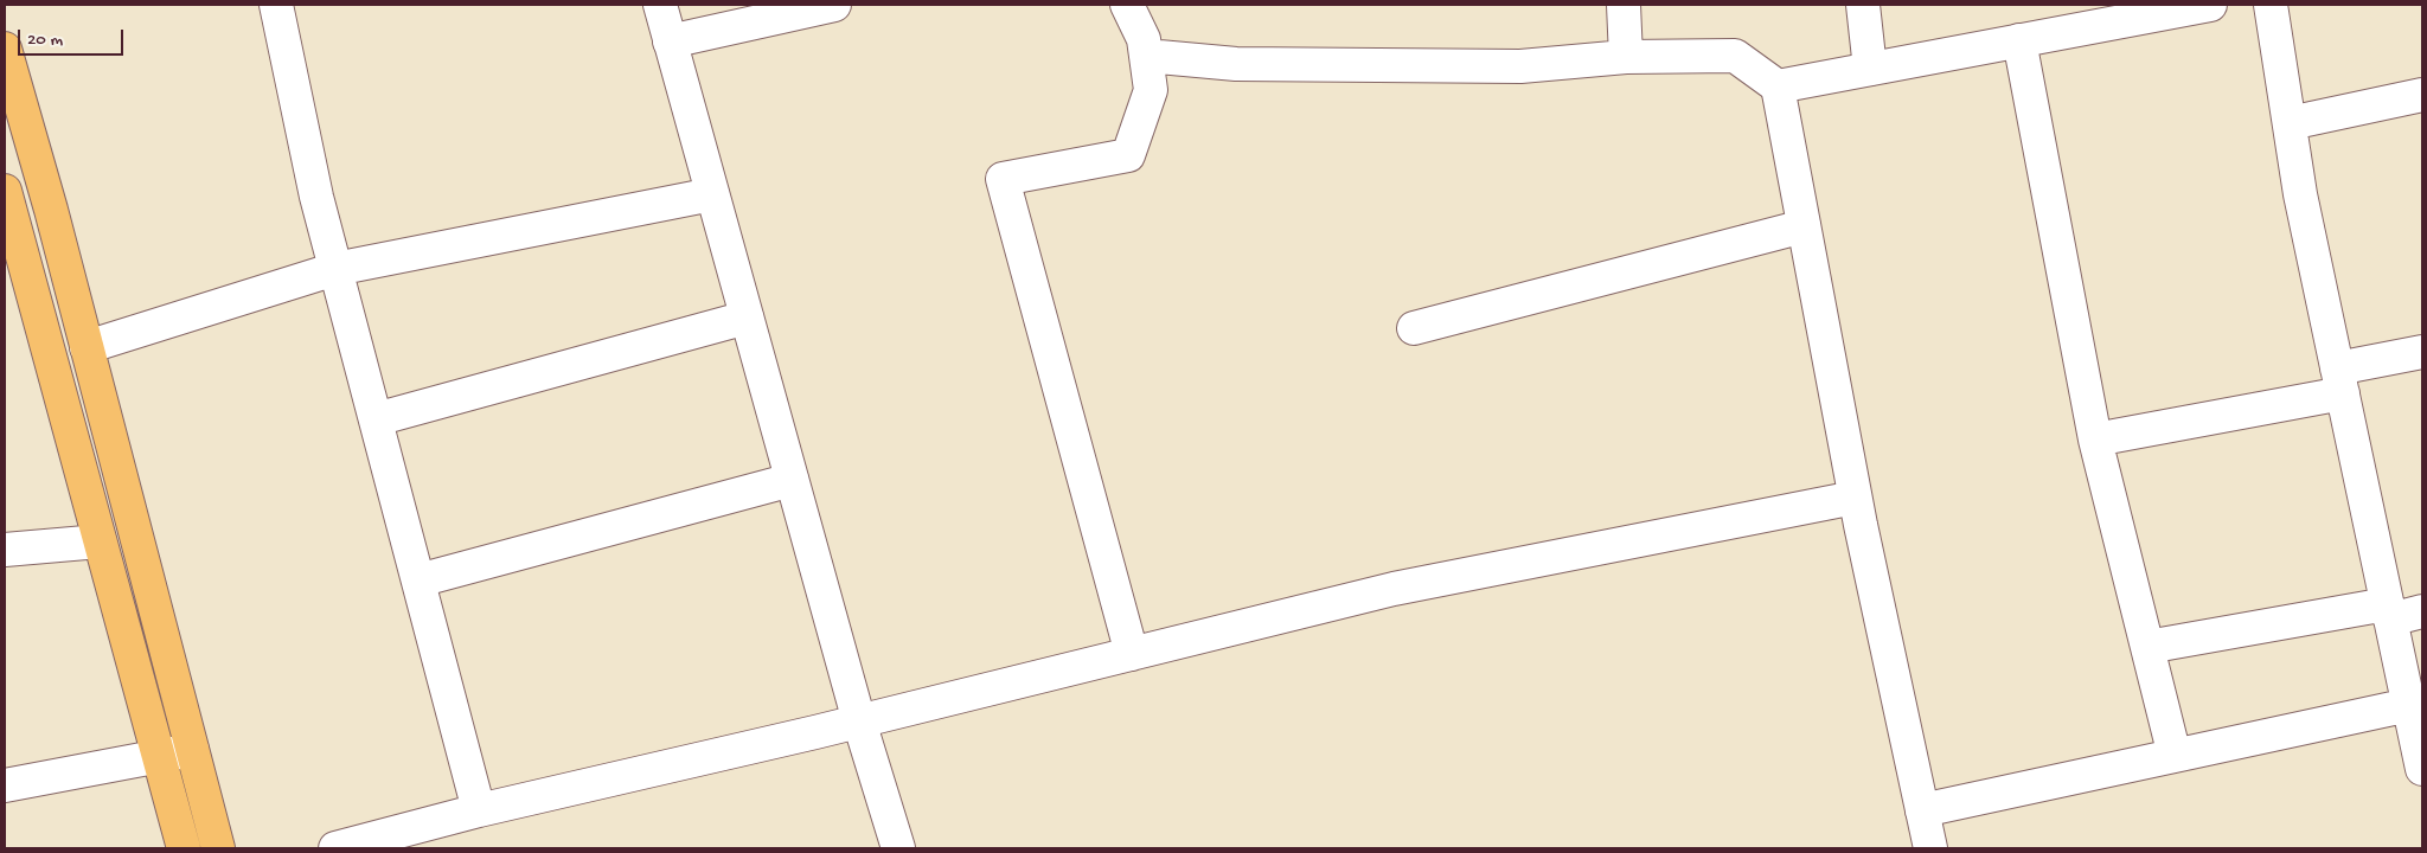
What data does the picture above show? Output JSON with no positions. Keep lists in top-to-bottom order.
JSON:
{
  "scale_bar": "20 m"
}
